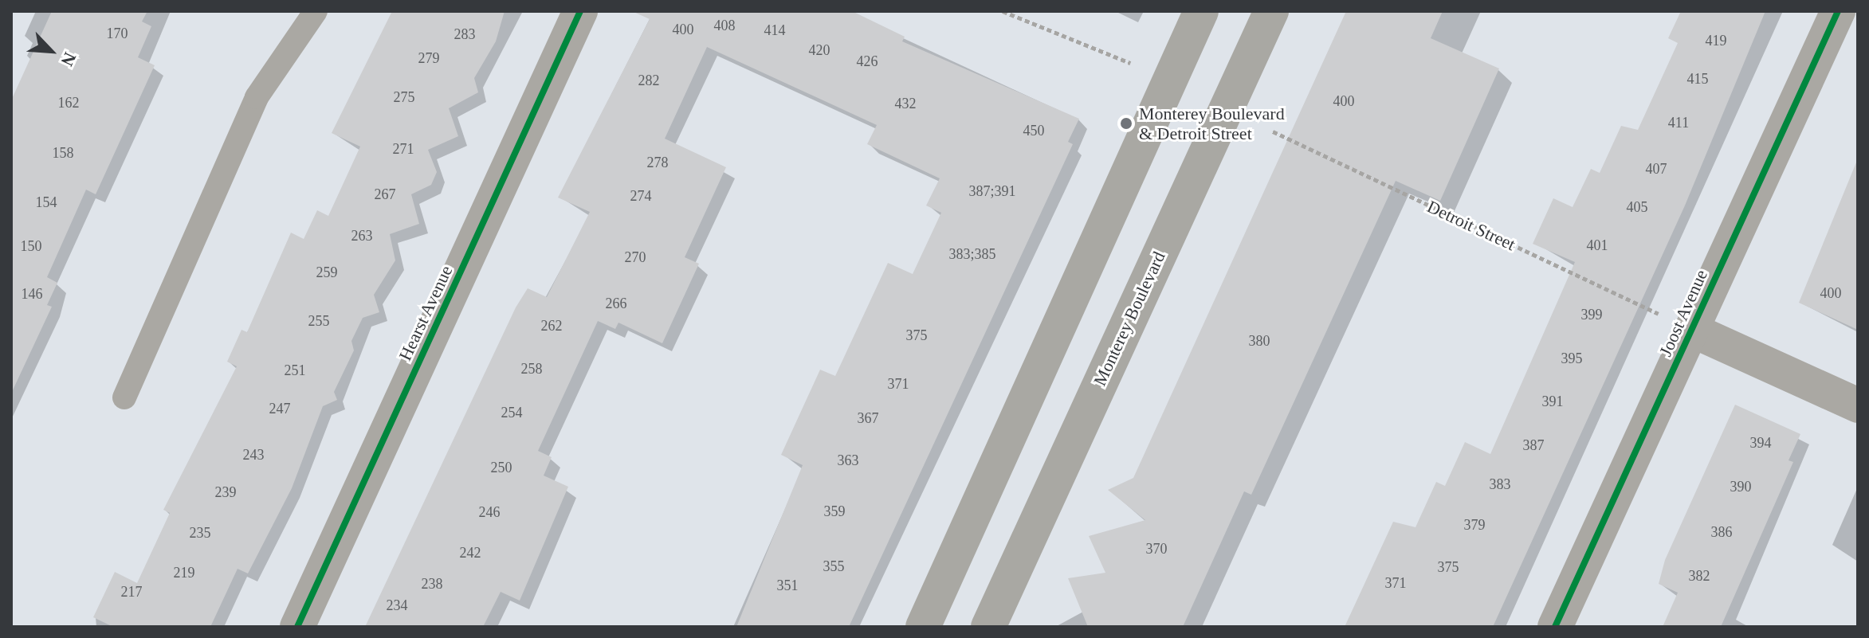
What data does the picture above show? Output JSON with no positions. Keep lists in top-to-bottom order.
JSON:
{
  "streets": {
    "main road": ["Monterey Boulevard"],
    "street": ["Hearst Avenue", "Joost Avenue"],
    "path": ["Detroit Street"]
  },
  "crossings": [
    ["Detroit Street", "Joost Avenue"]
  ],
  "places": ["Monterey Boulevard & Detroit Street"],
  "house_numbers": [
    "408",
    "400",
    "414",
    "170",
    "283",
    "419",
    "420",
    "279",
    "426",
    "415",
    "282",
    "275",
    "400",
    "162",
    "432",
    "411",
    "450",
    "271",
    "158",
    "278",
    "407",
    "387;391",
    "267",
    "274",
    "154",
    "405",
    "263",
    "401",
    "150",
    "383;385",
    "270",
    "259",
    "400",
    "146",
    "266",
    "399",
    "255",
    "262",
    "375",
    "380",
    "395",
    "258",
    "251",
    "371",
    "391",
    "247",
    "254",
    "367",
    "394",
    "387",
    "243",
    "363",
    "250",
    "383",
    "390",
    "239",
    "359",
    "246",
    "379",
    "386",
    "235",
    "370",
    "242",
    "355",
    "375",
    "219",
    "382",
    "371",
    "238",
    "351",
    "217",
    "234"
  ],
  "north": "bottom right"
}
